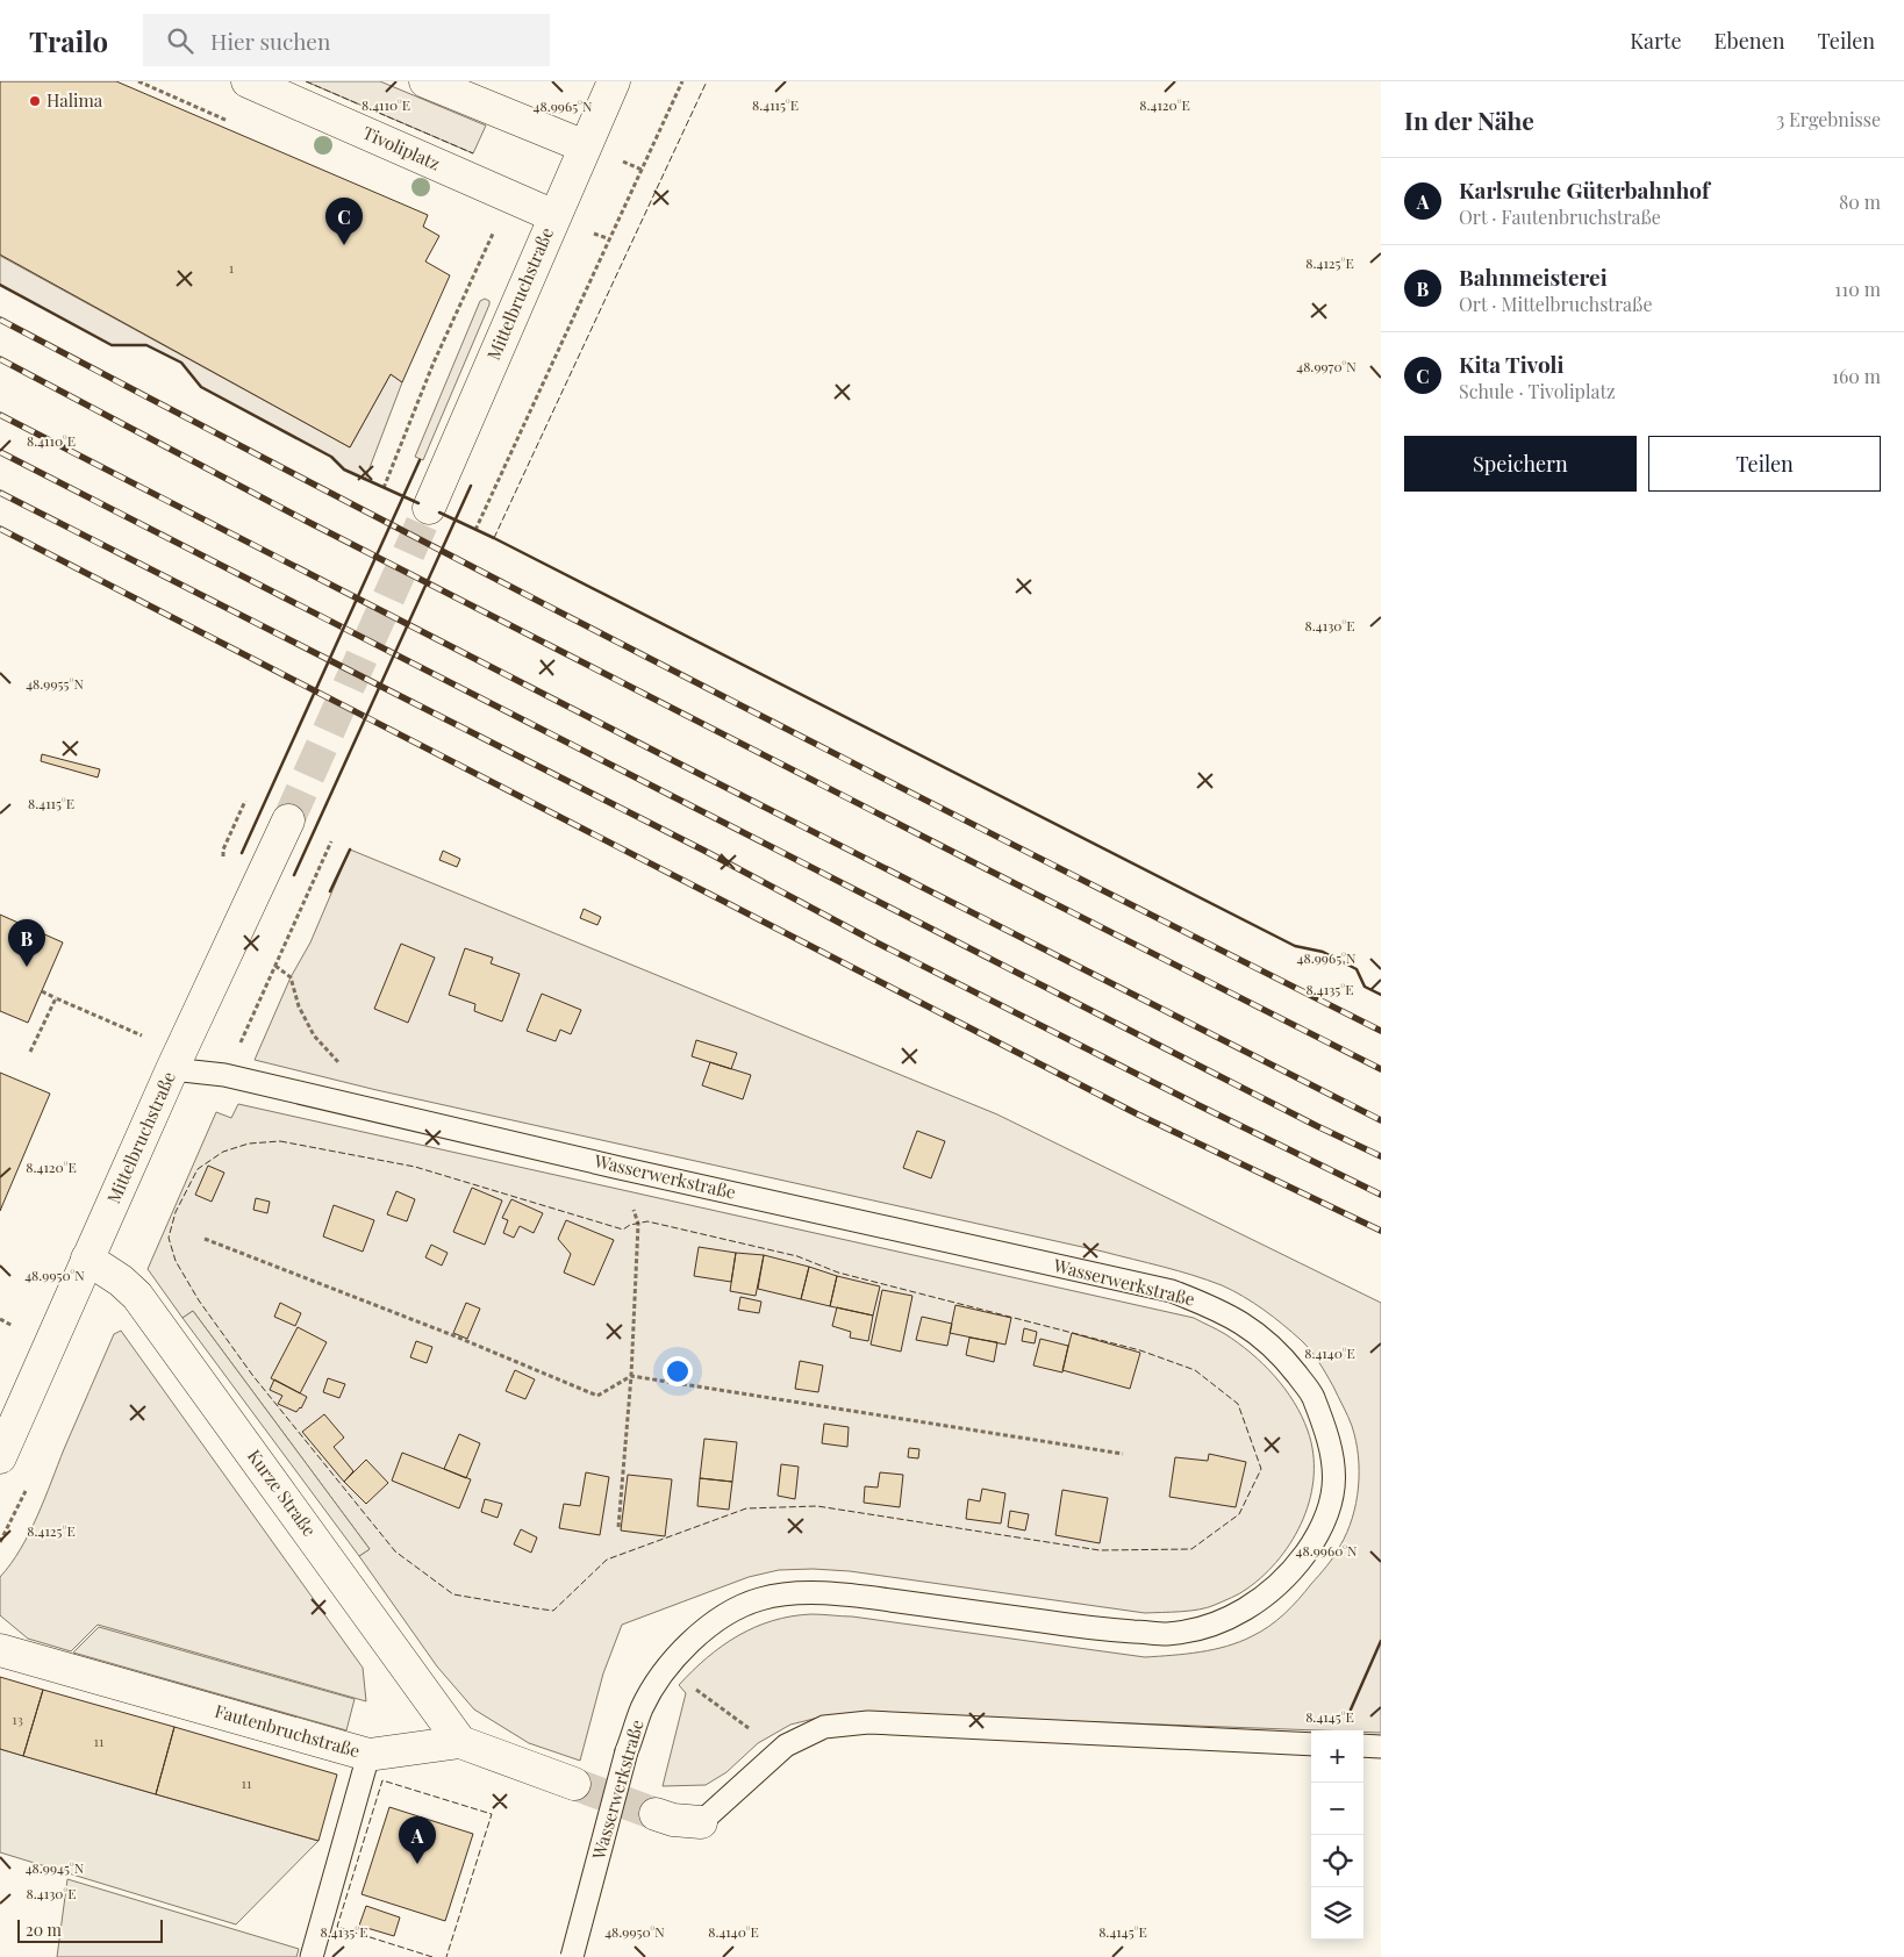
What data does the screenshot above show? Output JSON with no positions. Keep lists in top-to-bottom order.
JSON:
{
  "streets": {
    "street": [
      "Tivoliplatz",
      "Mittelbruchstraße",
      "Kurze Straße",
      "Fautenbruchstraße"
    ],
    "lane": ["Wasserwerkstraße"]
  },
  "crossings": [
    ["Tivoliplatz", "Mittelbruchstraße"],
    ["Mittelbruchstraße", "Wasserwerkstraße"],
    ["Mittelbruchstraße", "Kurze Straße"],
    ["Kurze Straße", "Fautenbruchstraße"]
  ],
  "places": ["Halima"],
  "house_numbers": [
    "1",
    "13",
    "11",
    "11"
  ],
  "scale_bar": "20 m",
  "page": {
    "header": "Trailo",
    "search": "Hier suchen",
    "nav": ["Karte", "Ebenen", "Teilen"],
    "heading": ["In der Nähe", "3 Ergebnisse"],
    "list": [
      {
        "mark": "A",
        "name": "Karlsruhe Güterbahnhof",
        "note": "Ort · Fautenbruchstraße",
        "value": "80 m"
      },
      {
        "mark": "B",
        "name": "Bahnmeisterei",
        "note": "Ort · Mittelbruchstraße",
        "value": "110 m"
      },
      {
        "mark": "C",
        "name": "Kita Tivoli",
        "note": "Schule · Tivoliplatz",
        "value": "160 m"
      }
    ],
    "pins": ["C", "B", "A"],
    "buttons": ["Speichern", "Teilen"],
    "map_buttons": ["+", "−"],
    "scale": "20 m"
  },
  "coordinates": [
    "8.4120°E",
    "8.4110°E",
    "8.4115°E",
    "48.9965°N",
    "8.4125°E",
    "48.9970°N",
    "8.4130°E",
    "48.9955°N",
    "8.4135°E",
    "48.9950°N",
    "8.4140°E",
    "48.9960°N",
    "8.4145°E",
    "48.9945°N"
  ]
}
